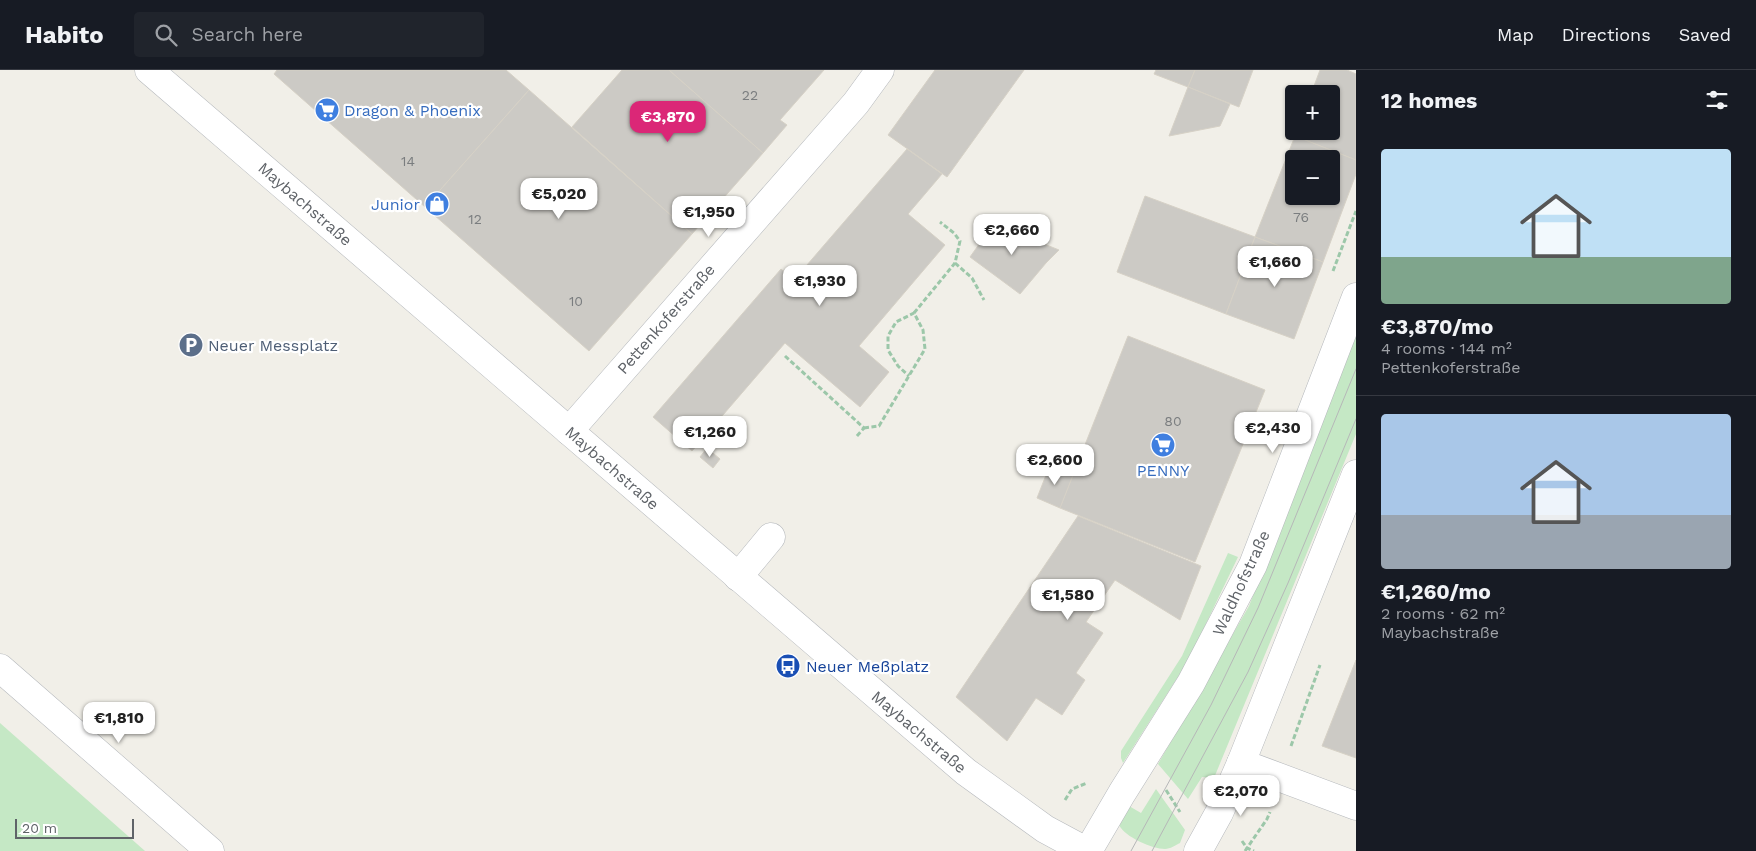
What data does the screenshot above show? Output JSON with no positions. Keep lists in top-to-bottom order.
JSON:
{
  "streets": {
    "street": ["Maybachstraße", "Pettenkoferstraße", "Waldhofstraße"]
  },
  "crossings": [
    ["Maybachstraße", "Pettenkoferstraße"],
    ["Maybachstraße", "Waldhofstraße"]
  ],
  "places": {
    "supermarket": ["Dragon & Phoenix", "PENNY"],
    "shop": ["Junior"],
    "parking": ["Neuer Messplatz"],
    "bus stop": ["Neuer Meßplatz"]
  },
  "house_numbers": [
    "22",
    "14",
    "76",
    "12",
    "10",
    "80"
  ],
  "scale_bar": "20 m",
  "page": {
    "header": "Habito",
    "search": "Search here",
    "nav": ["Map", "Directions", "Saved"],
    "heading": "12 homes",
    "map_buttons": ["+", "−"],
    "price": [
      "€3,870",
      "€5,020",
      "€1,950",
      "€2,660",
      "€1,660",
      "€1,930",
      "€2,430",
      "€1,260",
      "€2,600",
      "€1,580",
      "€1,810",
      "€2,070"
    ],
    "list": [
      {
        "name": "€3,870/mo",
        "note": "4 rooms · 144 m² · Pettenkoferstraße"
      },
      {
        "name": "€1,260/mo",
        "note": "2 rooms · 62 m² · Maybachstraße"
      }
    ],
    "scale": "20 m"
  }
}
